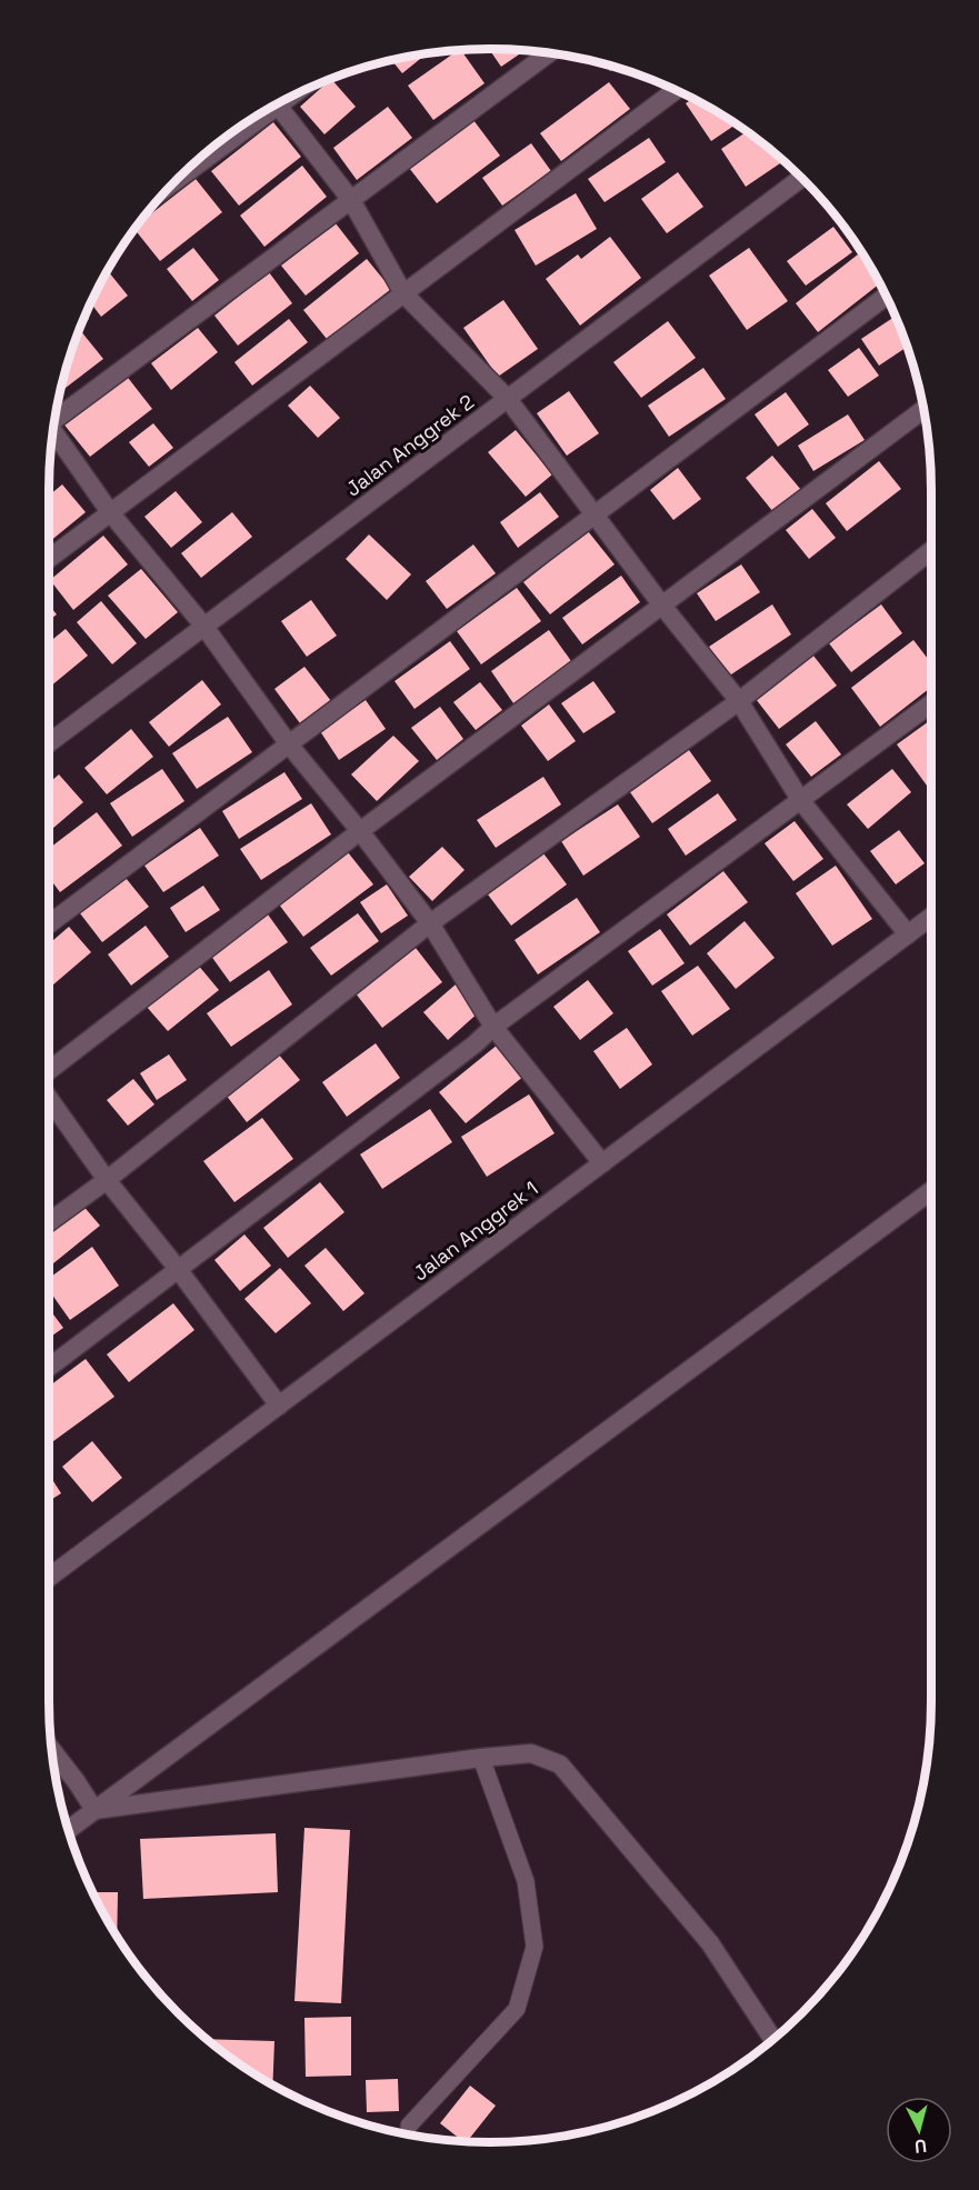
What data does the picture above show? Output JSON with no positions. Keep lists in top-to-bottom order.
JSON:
{
  "streets": {
    "street": ["Jalan Anggrek 2", "Jalan Anggrek 1"]
  },
  "north": "bottom"
}
